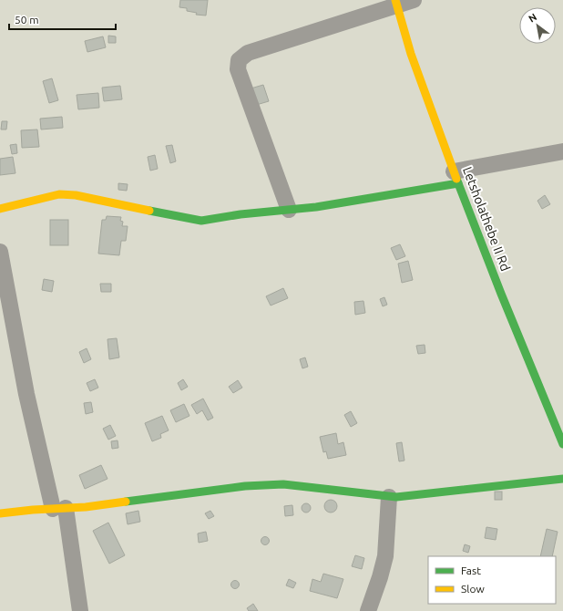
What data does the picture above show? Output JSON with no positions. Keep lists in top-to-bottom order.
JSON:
{
  "streets": {
    "street": ["Letsholathebe II Rd"]
  },
  "legend": ["Fast", "Slow"],
  "scale_bar": "50 m",
  "north": "top left"
}
